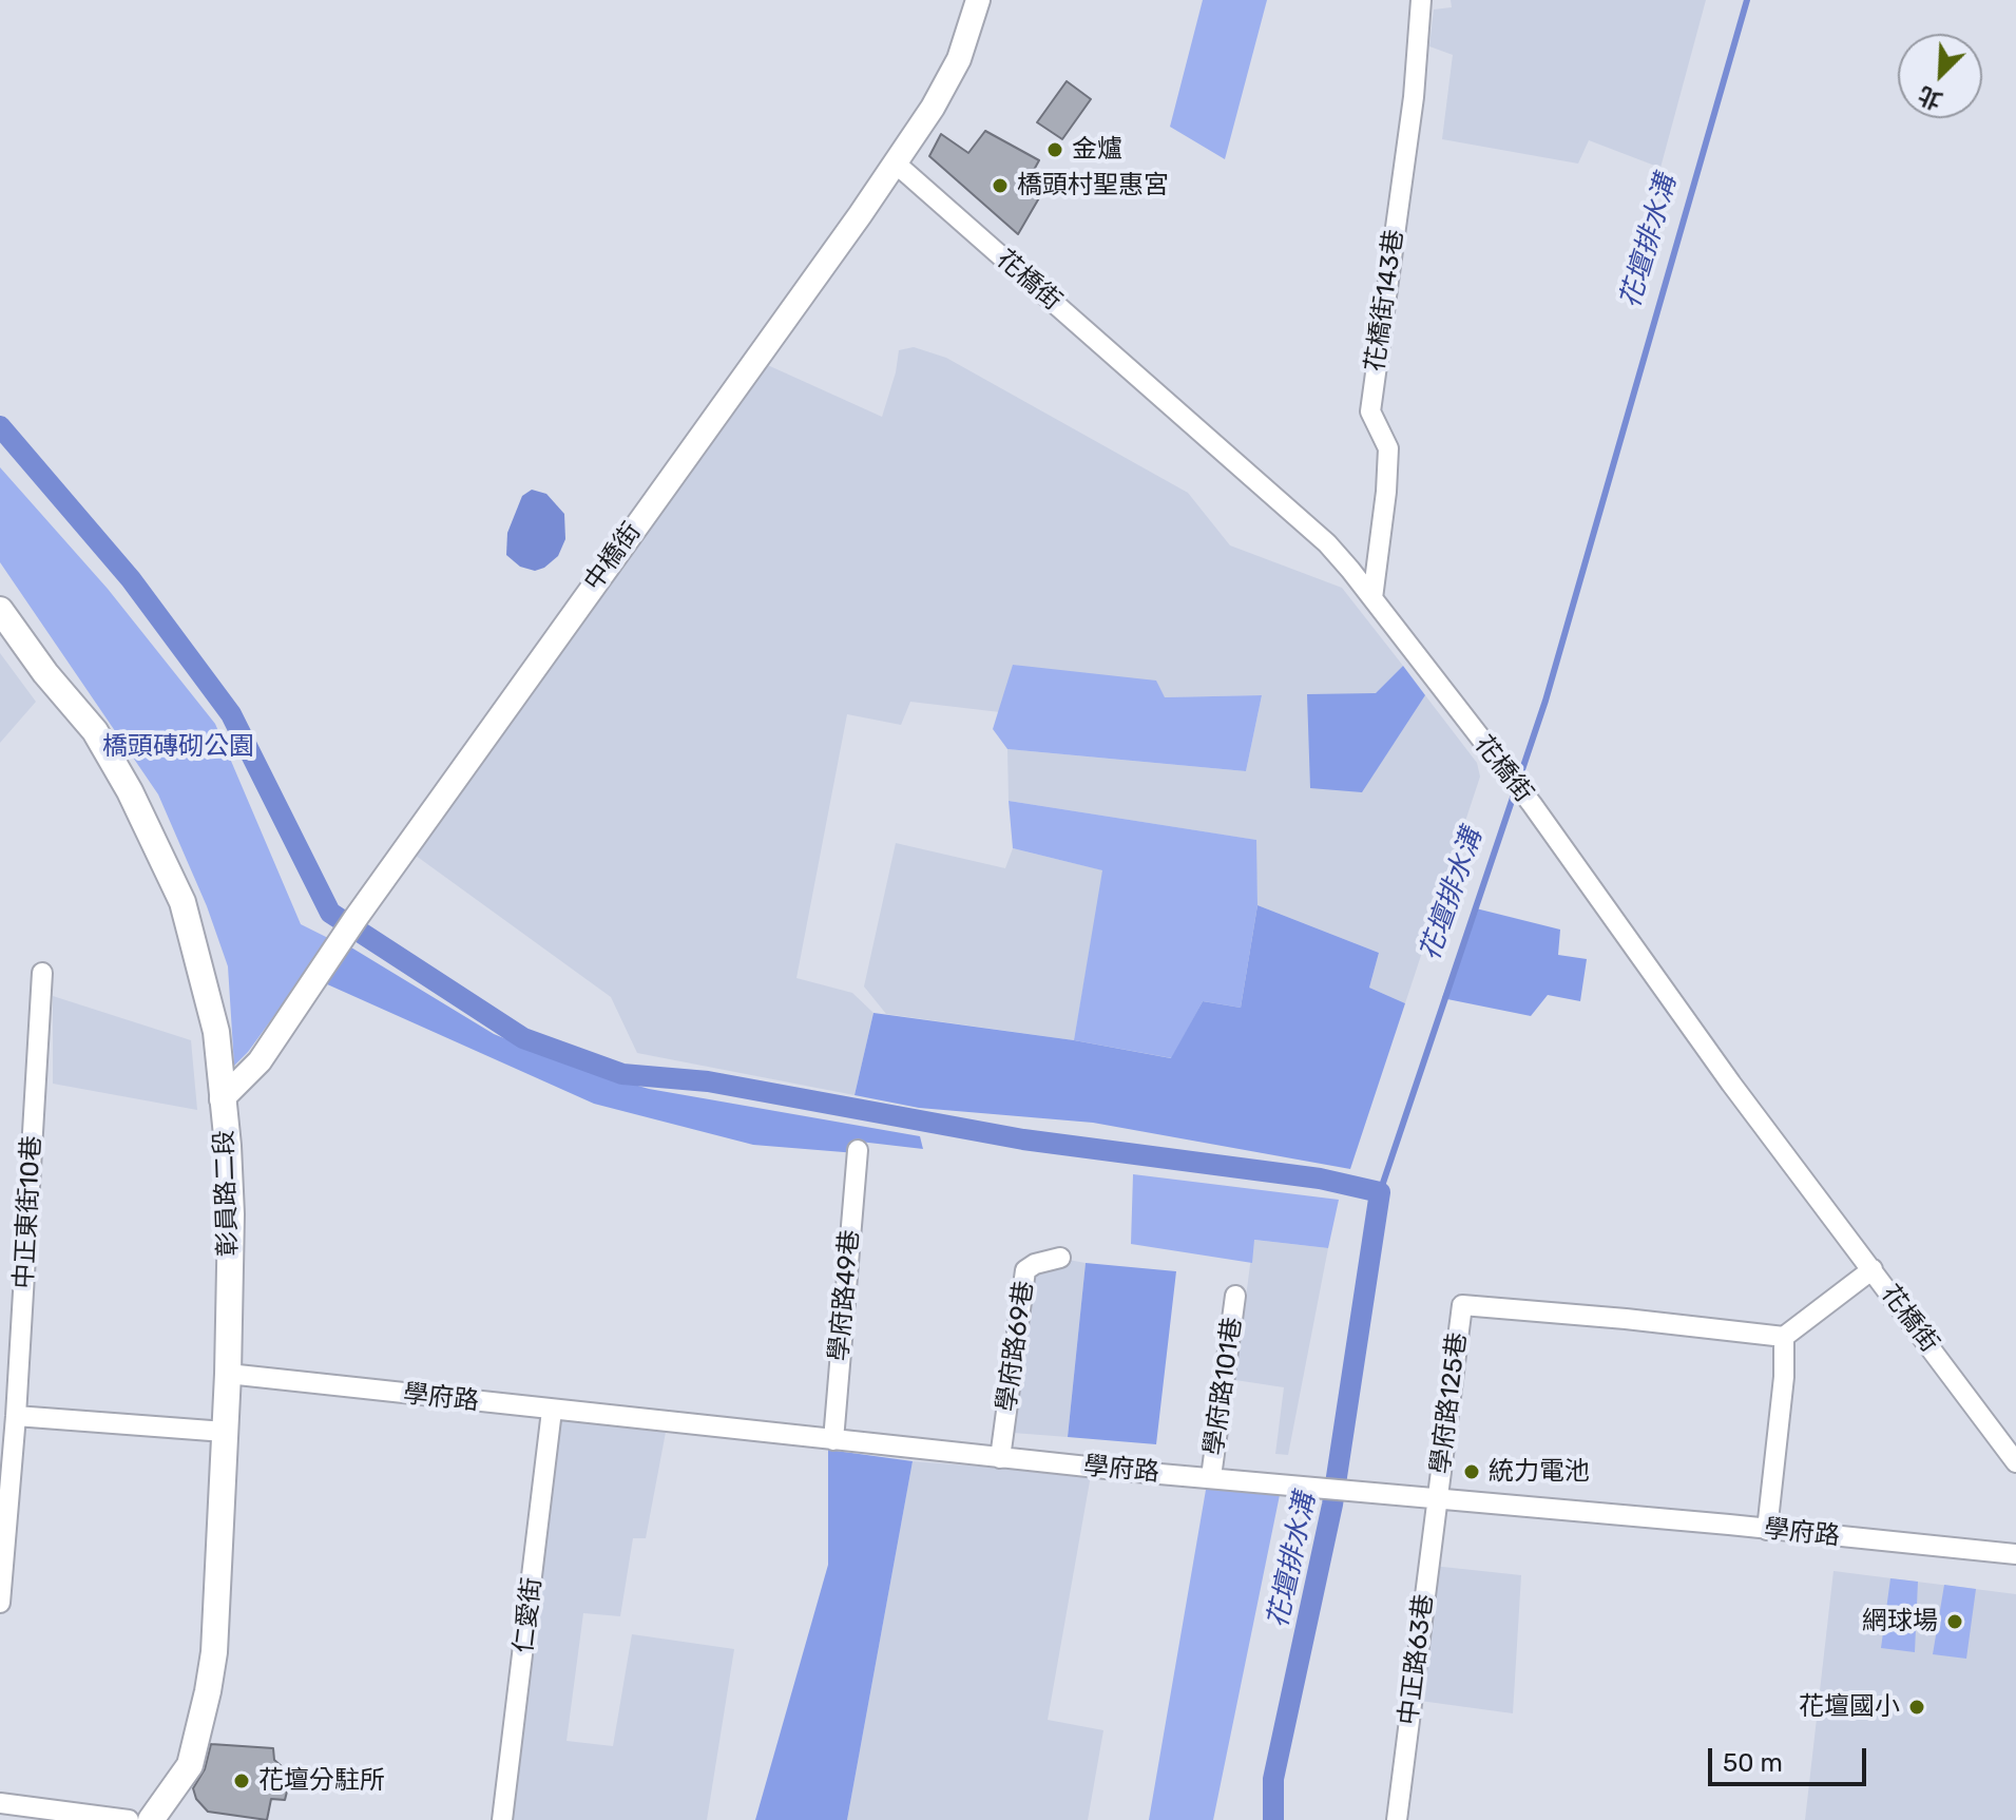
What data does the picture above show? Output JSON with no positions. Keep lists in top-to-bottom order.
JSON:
{
  "streets": {
    "main road": ["彰員路二段"],
    "street": [
      "花橋街",
      "花橋街143巷",
      "中橋街",
      "中正東街10巷",
      "學府路49巷",
      "學府路69巷",
      "學府路101巷",
      "學府路",
      "學府路125巷",
      "仁愛街",
      "中正路63巷"
    ]
  },
  "crossings": [
    ["花橋街", "花橋街143巷"],
    ["花橋街", "中橋街"],
    ["中橋街", "彰員路二段"],
    ["彰員路二段", "學府路"],
    ["學府路49巷", "學府路"],
    ["學府路69巷", "學府路"],
    ["學府路101巷", "學府路"],
    ["學府路", "學府路125巷"],
    ["學府路", "仁愛街"],
    ["學府路", "中正路63巷"],
    ["學府路125巷", "中正路63巷"]
  ],
  "water": ["花壇排水溝"],
  "parks": ["橋頭磚砌公園"],
  "places": [
    "金爐",
    "橋頭村聖惠宮",
    "統力電池",
    "網球場",
    "花壇國小",
    "花壇分駐所"
  ],
  "scale_bar": "50 m",
  "north": "bottom left"
}
